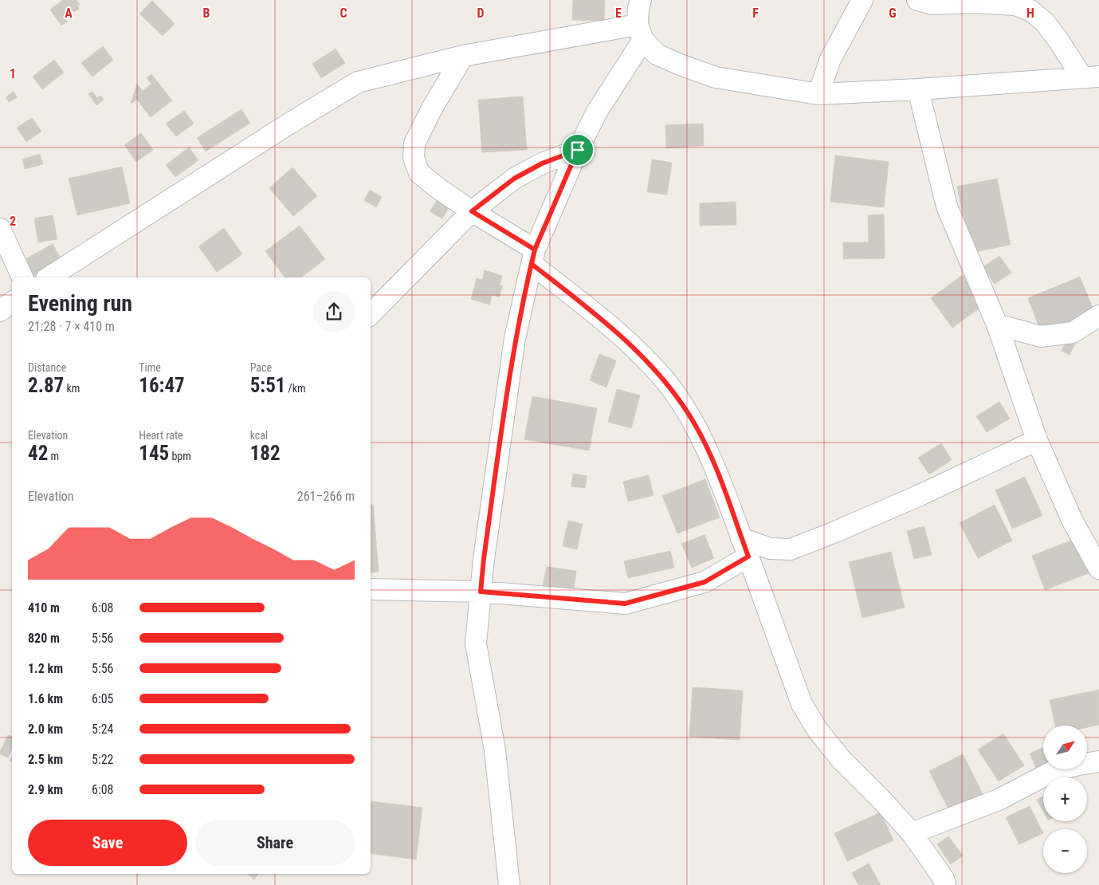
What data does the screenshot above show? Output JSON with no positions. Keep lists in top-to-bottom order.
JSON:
{
  "north": "top right",
  "page": {
    "heading": ["Evening run", "21:28 · 7 × 410 m"],
    "stats": [
      ["Distance", "2.87 km"],
      ["Time", "16:47"],
      ["Pace", "5:51 /km"],
      ["Elevation", "42 m"],
      ["Heart rate", "145 bpm"],
      ["kcal", "182"]
    ],
    "chart": ["Elevation", "261–266 m"],
    "list": [
      {
        "name": "410 m",
        "note": "6:08"
      },
      {
        "name": "820 m",
        "note": "5:56"
      },
      {
        "name": "1.2 km",
        "note": "5:56"
      },
      {
        "name": "1.6 km",
        "note": "6:05"
      },
      {
        "name": "2.0 km",
        "note": "5:24"
      },
      {
        "name": "2.5 km",
        "note": "5:22"
      },
      {
        "name": "2.9 km",
        "note": "6:08"
      }
    ],
    "map_buttons": ["+", "−"],
    "buttons": ["Save", "Share"]
  },
  "grid": {
    "columns": [
      "A",
      "B",
      "C",
      "D",
      "E",
      "F",
      "G",
      "H"
    ],
    "rows": ["1", "2"]
  }
}
